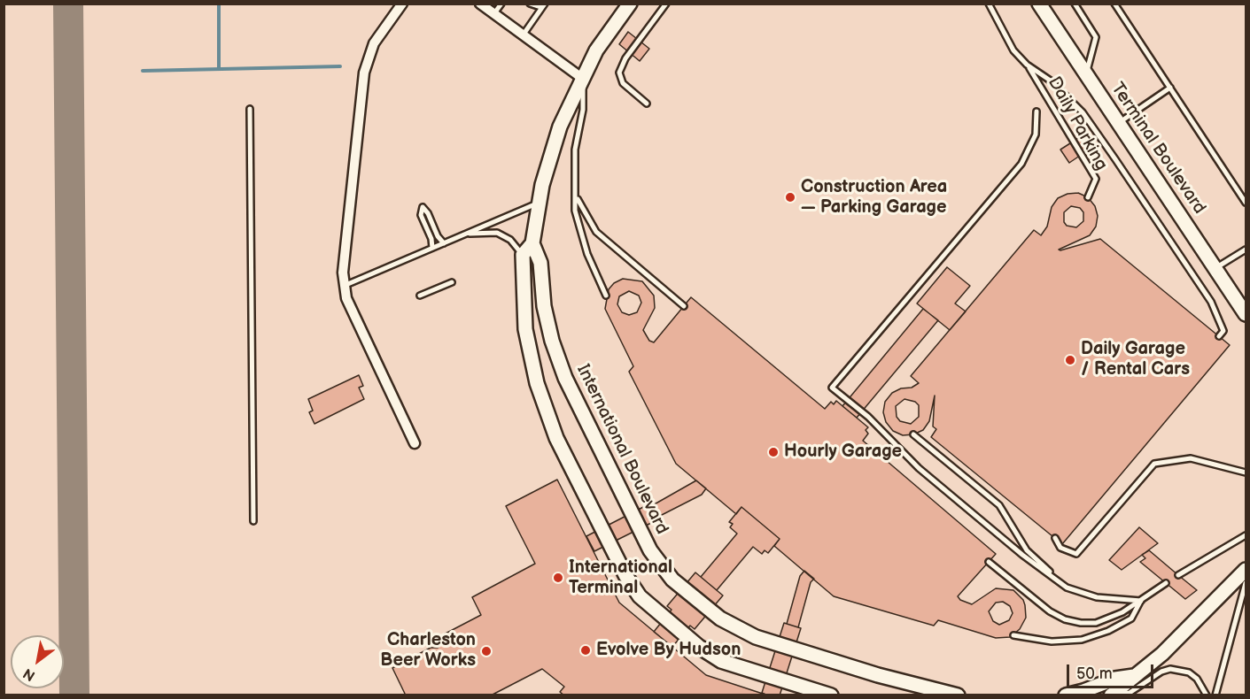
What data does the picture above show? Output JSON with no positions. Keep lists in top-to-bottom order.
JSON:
{
  "streets": {
    "main road": ["Terminal Boulevard", "International Boulevard"],
    "lane": ["Daily Parking"]
  },
  "places": [
    "Construction Area — Parking Garage",
    "Daily Garage / Rental Cars",
    "Hourly Garage",
    "International Terminal",
    "Evolve By Hudson",
    "Charleston Beer Works"
  ],
  "scale_bar": "50 m",
  "north": "bottom left"
}
